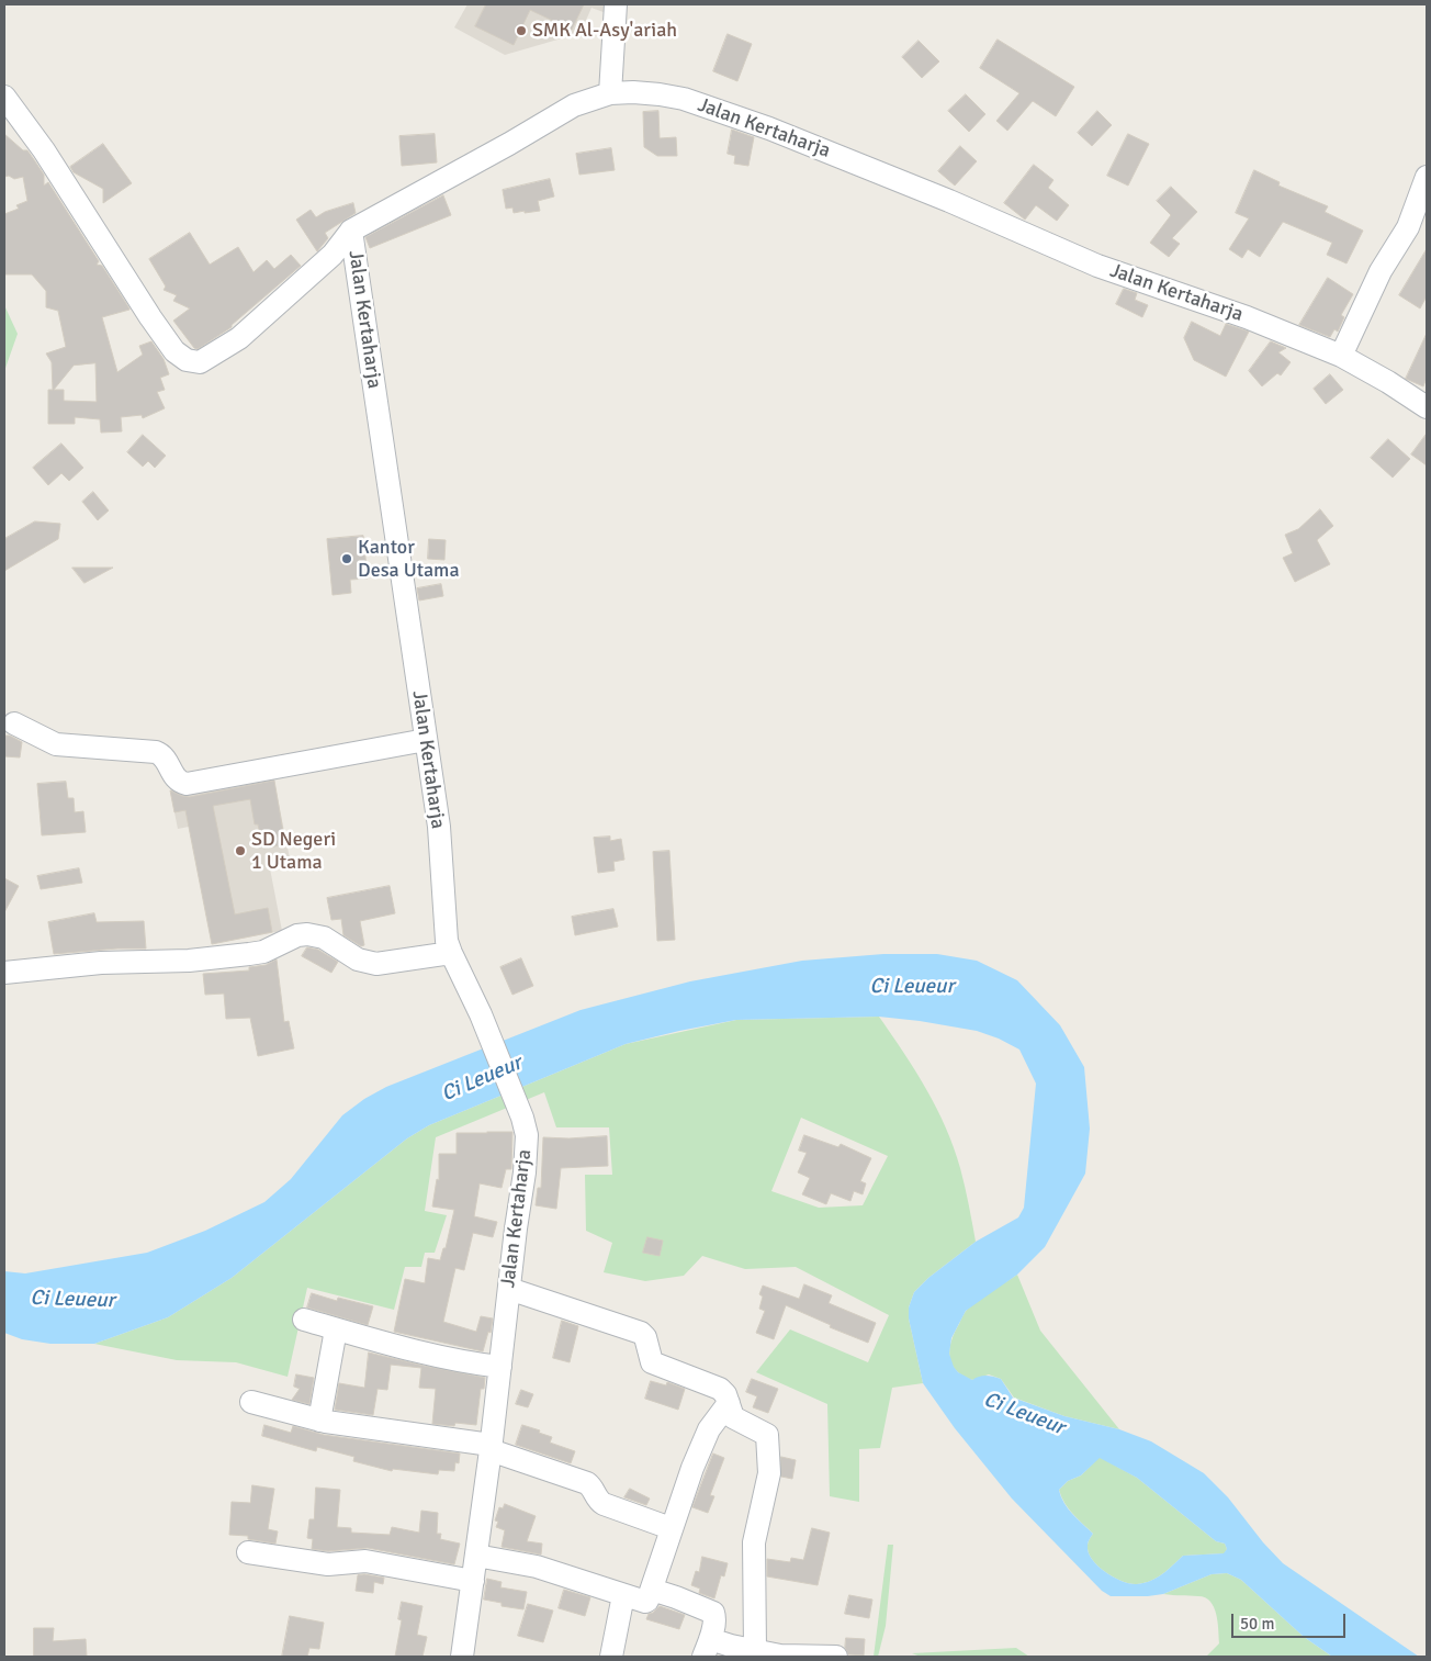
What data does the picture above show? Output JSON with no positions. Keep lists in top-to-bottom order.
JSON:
{
  "streets": {
    "street": ["Jalan Kertaharja"]
  },
  "water": ["Ci Leueur"],
  "places": ["SMK Al-Asy'ariah", "Kantor Desa Utama", "SD Negeri 1 Utama"],
  "scale_bar": "50 m"
}
